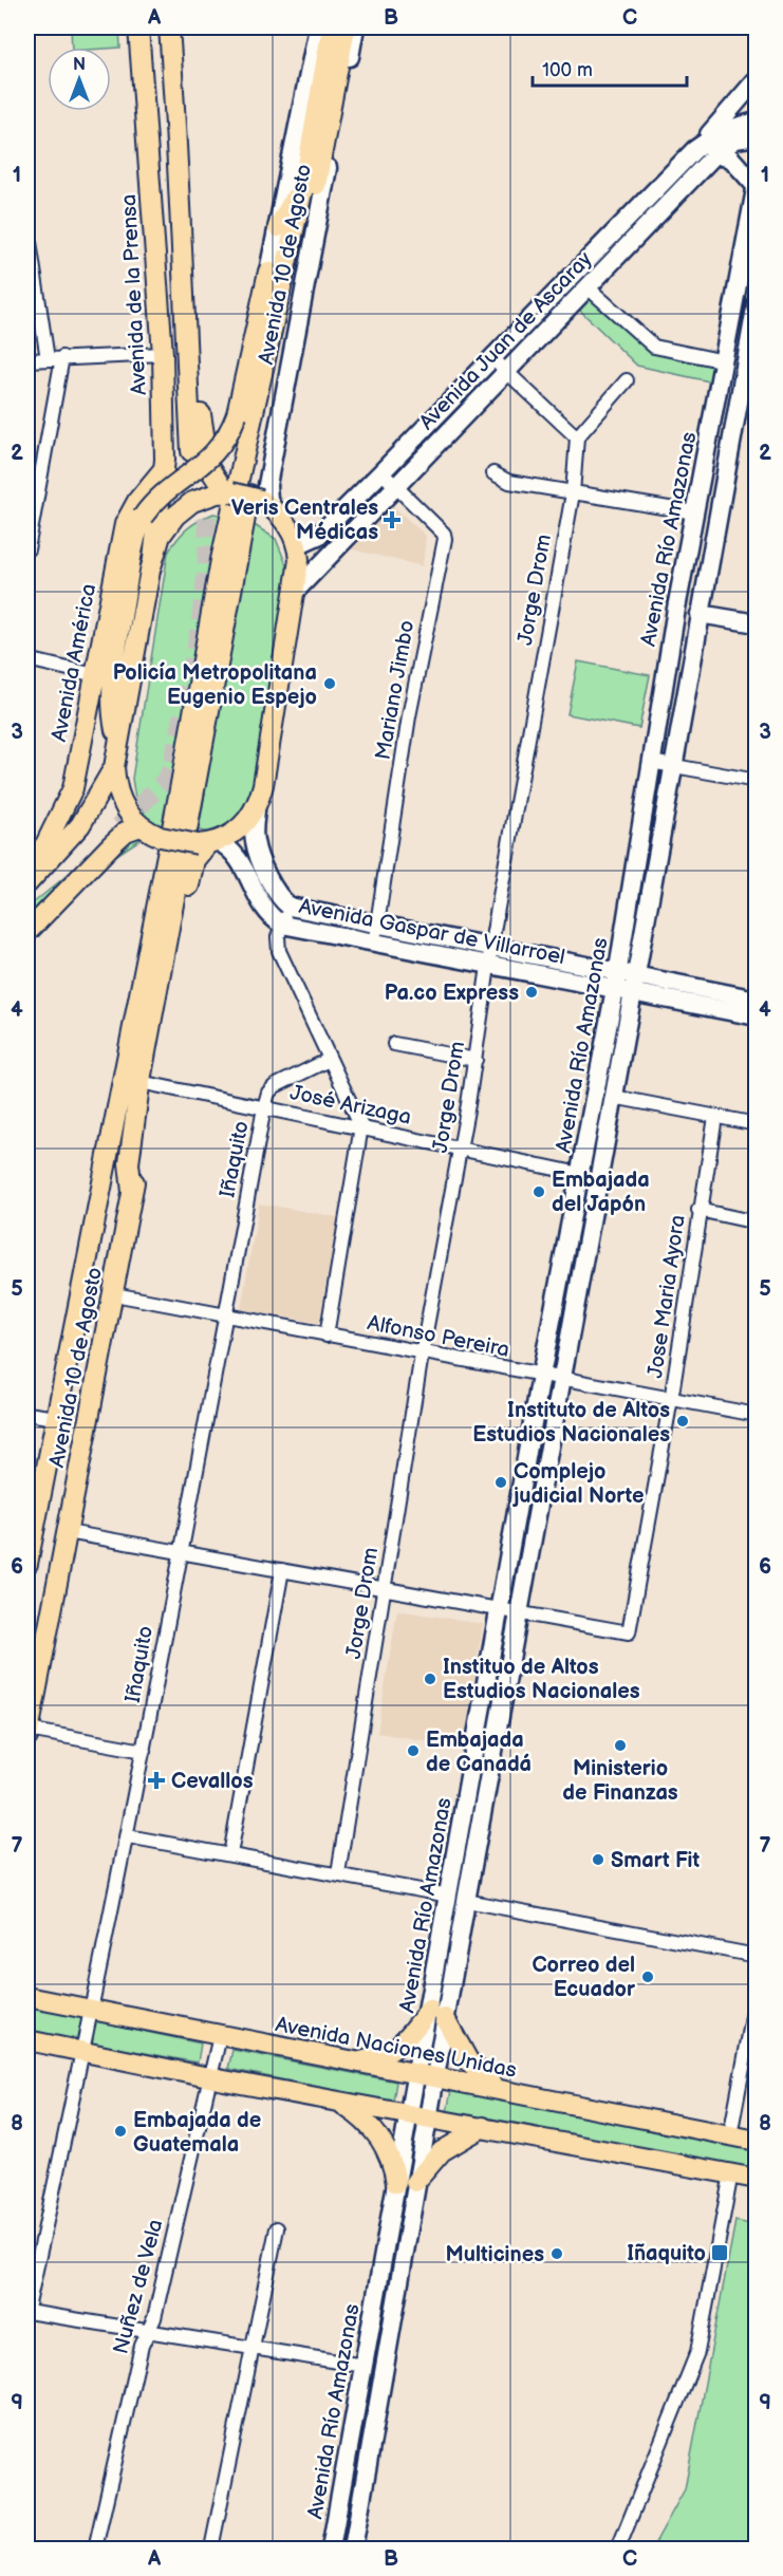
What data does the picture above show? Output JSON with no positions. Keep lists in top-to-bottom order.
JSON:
{
  "streets": {
    "main road": [
      "Avenida 10 de Agosto",
      "Avenida de la Prensa",
      "Avenida Juan de Ascaray",
      "Avenida Río Amazonas",
      "Avenida América",
      "Avenida Gaspar de Villarroel",
      "Avenida Naciones Unidas"
    ],
    "street": [
      "Jorge Drom",
      "Mariano Jimbo",
      "José Arizaga",
      "Iñaquito",
      "Jose Maria Ayora",
      "Alfonso Pereira",
      "Nuñez de Vela"
    ]
  },
  "crossings": [
    ["Avenida 10 de Agosto", "Avenida Juan de Ascaray"],
    ["Avenida 10 de Agosto", "Avenida Gaspar de Villarroel"],
    ["Avenida 10 de Agosto", "José Arizaga"],
    ["Avenida 10 de Agosto", "Alfonso Pereira"],
    ["Avenida de la Prensa", "Avenida América"],
    ["Avenida Juan de Ascaray", "Mariano Jimbo"],
    ["Avenida Río Amazonas", "Avenida Gaspar de Villarroel"],
    ["Avenida Río Amazonas", "José Arizaga"],
    ["Avenida Río Amazonas", "Jose Maria Ayora"],
    ["Avenida Río Amazonas", "Alfonso Pereira"],
    ["Avenida Río Amazonas", "Avenida Naciones Unidas"],
    ["Jorge Drom", "Avenida Gaspar de Villarroel"],
    ["Jorge Drom", "José Arizaga"],
    ["Jorge Drom", "Alfonso Pereira"],
    ["Mariano Jimbo", "Avenida Gaspar de Villarroel"],
    ["José Arizaga", "Iñaquito"],
    ["Iñaquito", "Alfonso Pereira"],
    ["Iñaquito", "Avenida Naciones Unidas"],
    ["Jose Maria Ayora", "Alfonso Pereira"],
    ["Avenida Naciones Unidas", "Nuñez de Vela"]
  ],
  "places": {
    "health": ["Veris Centrales Médicas", "Cevallos"],
    "other": [
      "Policía Metropolitana Eugenio Espejo",
      "Pa.co Express",
      "Embajada del Japón",
      "Instituto de Altos Estudios Nacionales",
      "Complejo judicial Norte",
      "Instituo de Altos Estudios Nacionales",
      "Ministerio de Finanzas",
      "Embajada de Canadá",
      "Smart Fit",
      "Correo del Ecuador",
      "Embajada de Guatemala",
      "Multicines"
    ],
    "transit": ["Iñaquito"]
  },
  "scale_bar": "100 m",
  "north": "top",
  "grid": {
    "columns": ["A", "B", "C"],
    "rows": [
      "1",
      "2",
      "3",
      "4",
      "5",
      "6",
      "7",
      "8",
      "9"
    ]
  }
}
